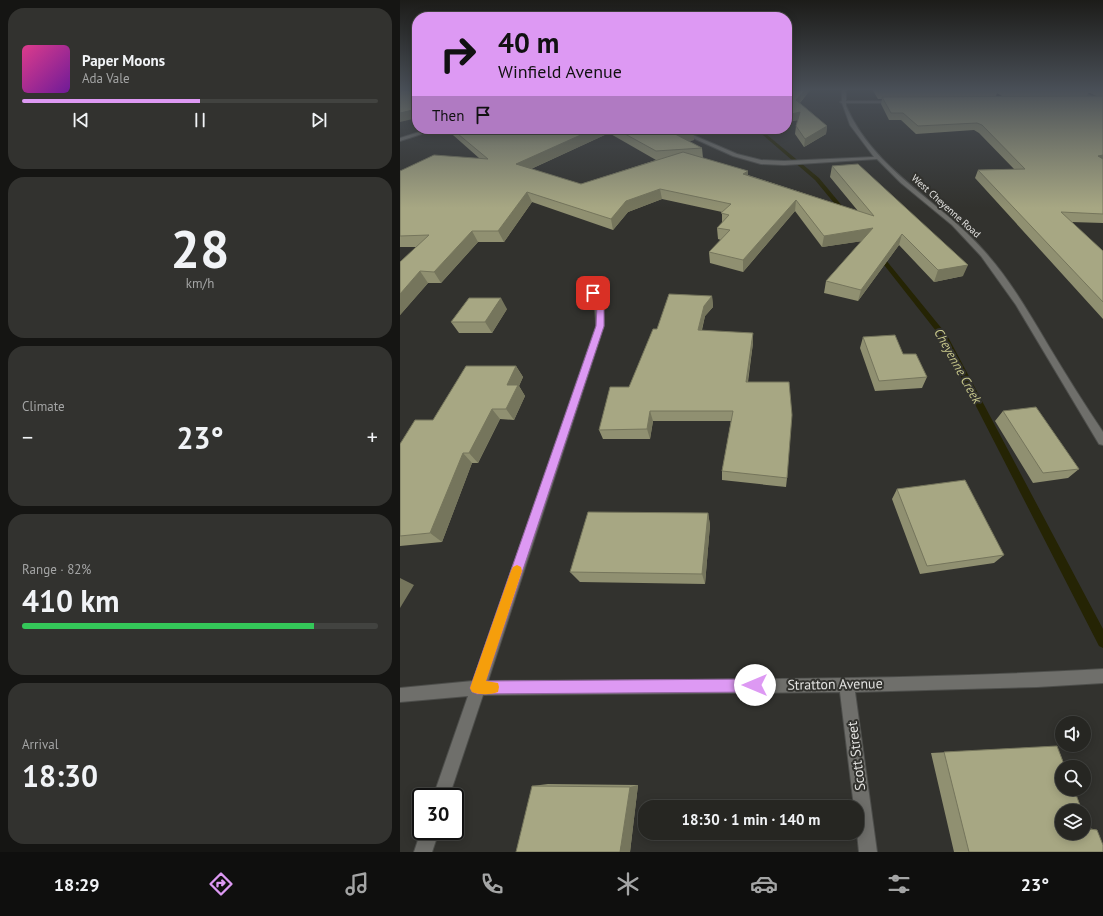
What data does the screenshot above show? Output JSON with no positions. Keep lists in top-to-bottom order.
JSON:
{
  "streets": {
    "street": ["West Cheyenne Road", "Stratton Avenue", "Scott Street"]
  },
  "crossings": [
    ["Stratton Avenue", "Scott Street"]
  ],
  "water": ["Cheyenne Creek"],
  "page": {
    "turn": ["40 m", "Winfield Avenue"],
    "song": ["Paper Moons", "Ada Vale"],
    "then": "Then",
    "tile": [
      ["28", "km/h"],
      "Climate",
      ["Range · 82%", "410 km"],
      ["Arrival", "18:30"]
    ],
    "heat": ["−", "23°", "+"],
    "limit": "30",
    "trip": "18:30 · 1 min · 140 m",
    "tabs": ["18:29", "23°"]
  }
}
